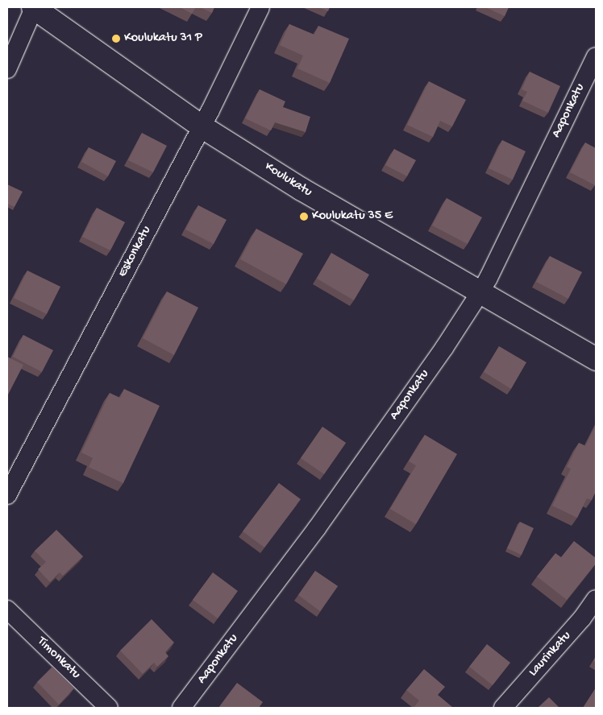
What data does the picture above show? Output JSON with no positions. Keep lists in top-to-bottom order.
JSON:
{
  "streets": {
    "street": [
      "Aaponkatu",
      "Koulukatu",
      "Eskonkatu",
      "Laurinkatu",
      "Timonkatu"
    ]
  },
  "crossings": [
    ["Aaponkatu", "Koulukatu"],
    ["Koulukatu", "Eskonkatu"]
  ],
  "places": ["Koulukatu 31 P", "Koulukatu 35 E"]
}
